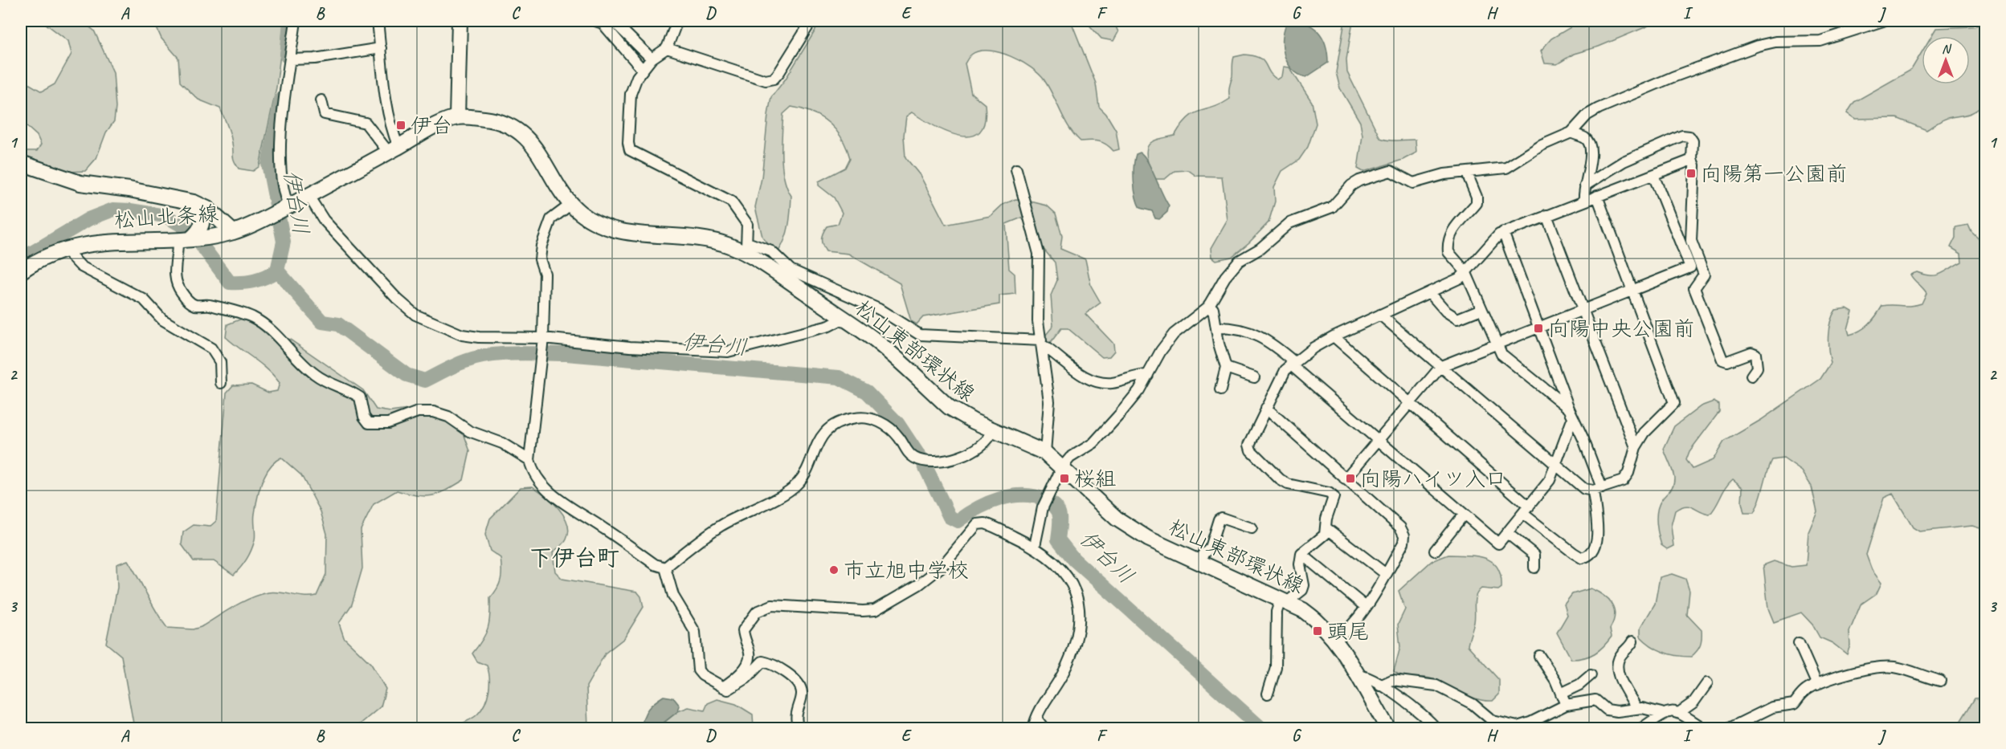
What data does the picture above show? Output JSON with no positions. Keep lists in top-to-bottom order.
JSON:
{
  "streets": {
    "main road": ["松山北条線", "松山東部環状線"]
  },
  "crossings": [
    ["松山北条線", "松山東部環状線"]
  ],
  "districts": ["下伊台町"],
  "water": ["伊台川"],
  "places": {
    "transit": [
      "伊台",
      "向陽第一公園前",
      "向陽中央公園前",
      "桜組",
      "向陽ハイツ入口",
      "頭尾"
    ],
    "other": ["市立旭中学校"]
  },
  "north": "top",
  "grid": {
    "columns": [
      "A",
      "B",
      "C",
      "D",
      "E",
      "F",
      "G",
      "H",
      "I",
      "J"
    ],
    "rows": ["1", "2", "3"]
  }
}
